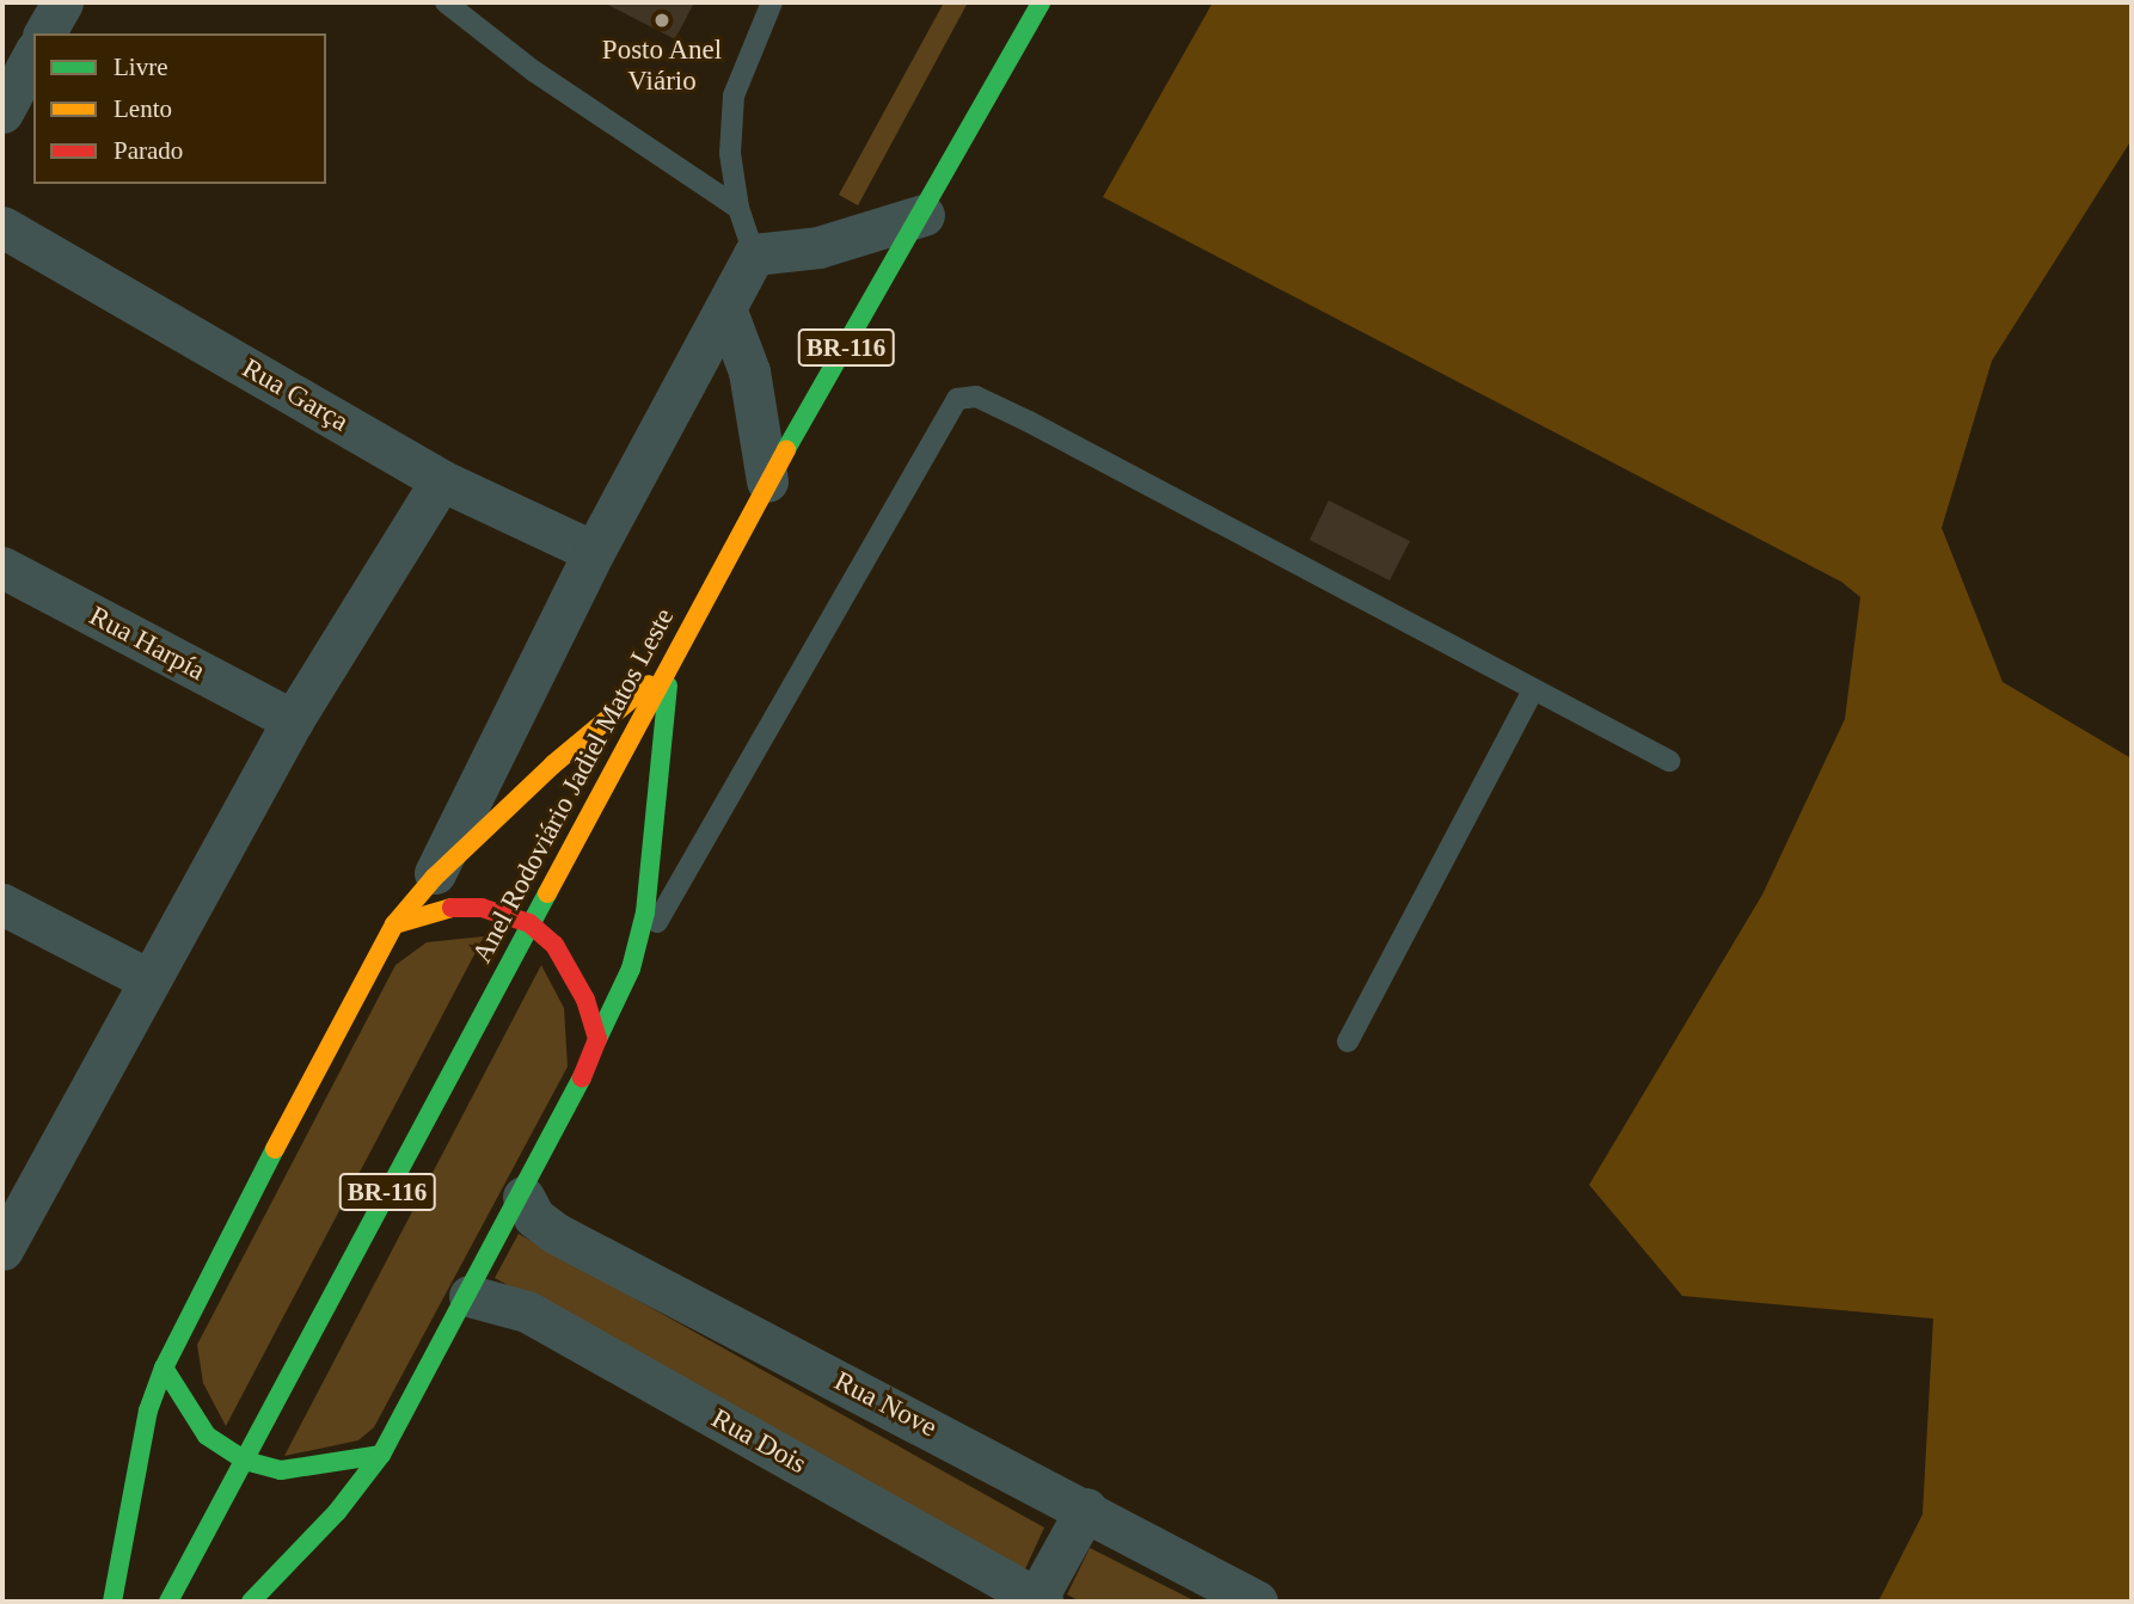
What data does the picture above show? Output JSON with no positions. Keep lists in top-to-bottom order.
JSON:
{
  "streets": {
    "main road": ["BR-116", "Anel Rodoviário Jadiel Matos Leste"],
    "street": [
      "Rua Garça",
      "Rua Harpía",
      "Rua Nove",
      "Rua Dois"
    ]
  },
  "places": ["Posto Anel Viário"],
  "legend": ["Livre", "Lento", "Parado"]
}
